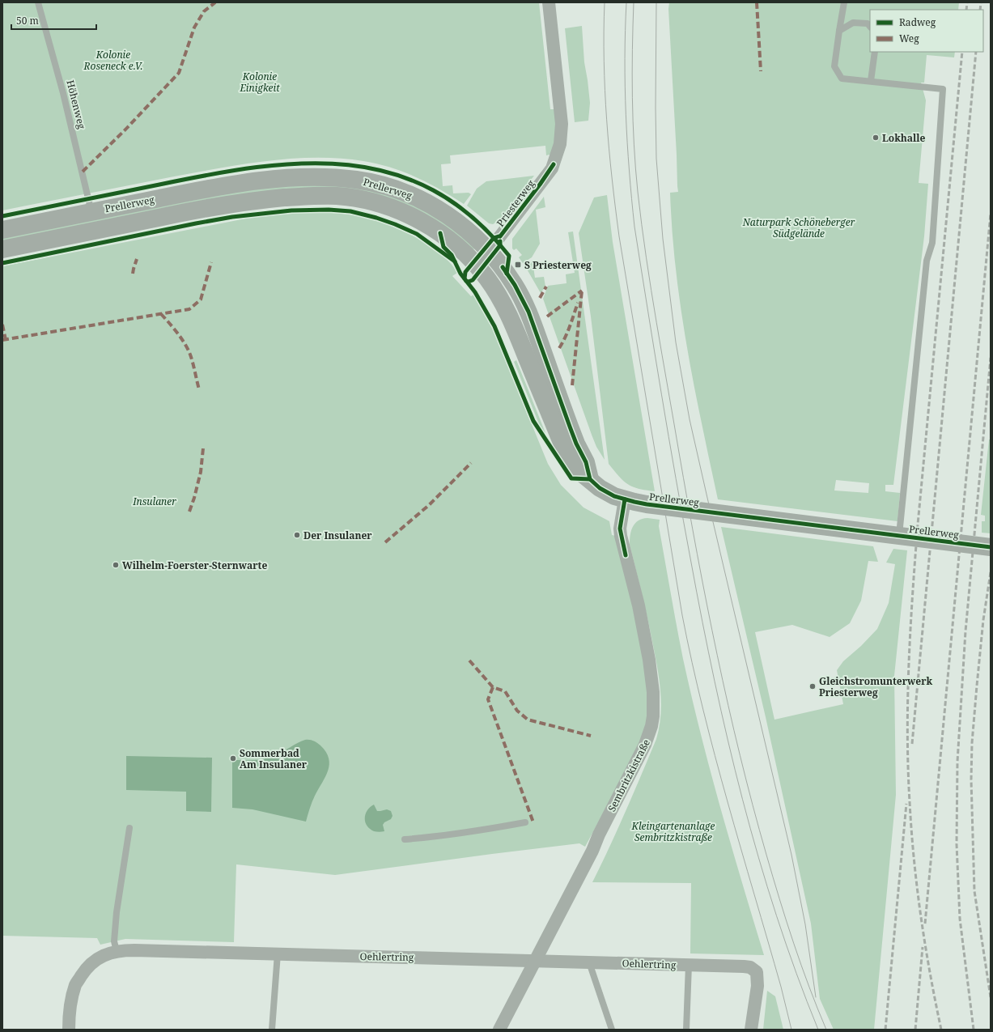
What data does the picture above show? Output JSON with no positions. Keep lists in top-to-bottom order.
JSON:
{
  "streets": {
    "main road": ["Prellerweg"],
    "street": ["Priesterweg", "Sembritzkistraße", "Oehlertring"],
    "lane": ["Höhenweg"]
  },
  "crossings": [
    ["Höhenweg", "Prellerweg"],
    ["Prellerweg", "Priesterweg"],
    ["Prellerweg", "Sembritzkistraße"],
    ["Sembritzkistraße", "Oehlertring"]
  ],
  "parks": [
    "Kolonie Roseneck e.V.",
    "Kolonie Einigkeit",
    "Naturpark Schöneberger Südgelände",
    "Insulaner",
    "Kleingartenanlage Sembritzkistraße"
  ],
  "places": {
    "other": [
      "Lokhalle",
      "Der Insulaner",
      "Wilhelm-Foerster-Sternwarte",
      "Gleichstromunterwerk Priesterweg",
      "Sommerbad Am Insulaner"
    ],
    "transit": ["S Priesterweg"]
  },
  "legend": ["Radweg", "Weg"],
  "scale_bar": "50 m"
}
